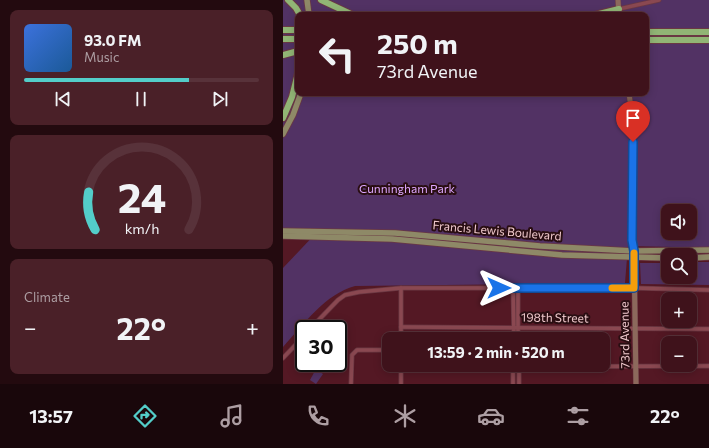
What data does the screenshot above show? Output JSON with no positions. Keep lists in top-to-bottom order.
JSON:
{
  "streets": {
    "main road": ["Francis Lewis Boulevard"],
    "street": ["198th Street", "73rd Avenue"]
  },
  "crossings": [
    ["Francis Lewis Boulevard", "73rd Avenue"],
    ["198th Street", "73rd Avenue"]
  ],
  "parks": ["Cunningham Park"],
  "page": {
    "turn": ["250 m", "73rd Avenue"],
    "song": ["93.0 FM", "Music"],
    "map_buttons": ["+", "−"],
    "tile": "Climate",
    "heat": ["−", "22°", "+"],
    "limit": "30",
    "trip": "13:59 · 2 min · 520 m",
    "tabs": ["13:57", "22°"],
    "gauge": ["24", "km/h"]
  }
}
